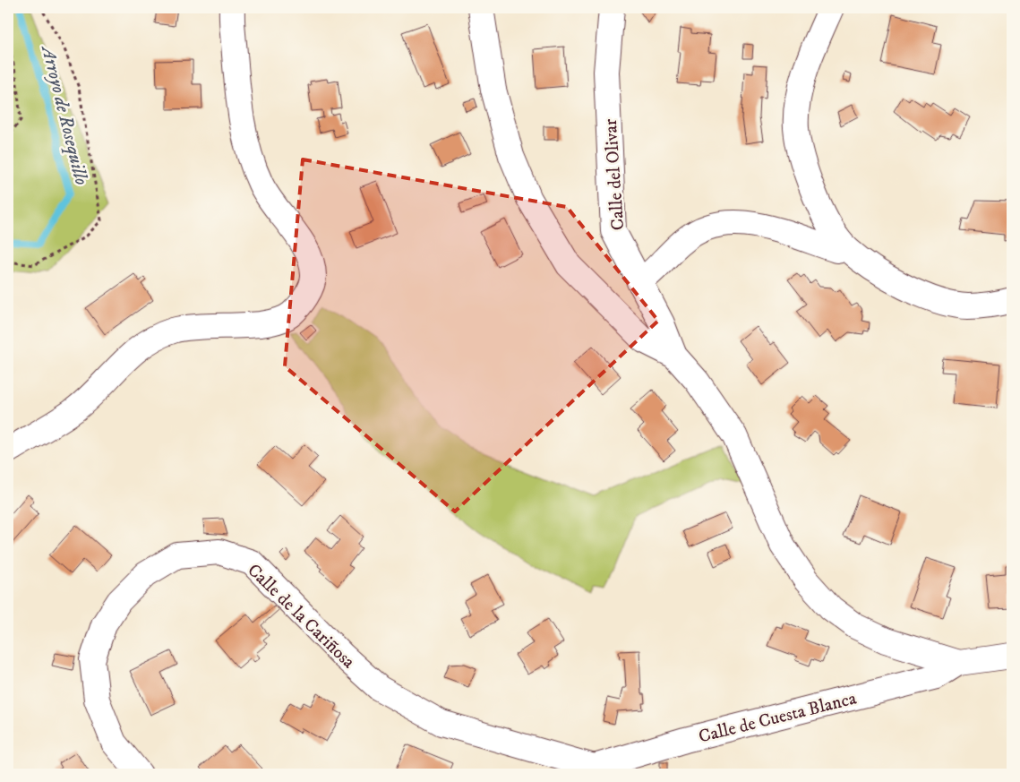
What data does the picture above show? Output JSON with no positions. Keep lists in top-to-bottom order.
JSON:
{
  "streets": {
    "street": ["Calle del Olivar", "Calle de la Cariñosa", "Calle de Cuesta Blanca"]
  },
  "crossings": [
    ["Calle de la Cariñosa", "Calle de Cuesta Blanca"]
  ],
  "water": ["Arroyo de Rosequillo"]
}
